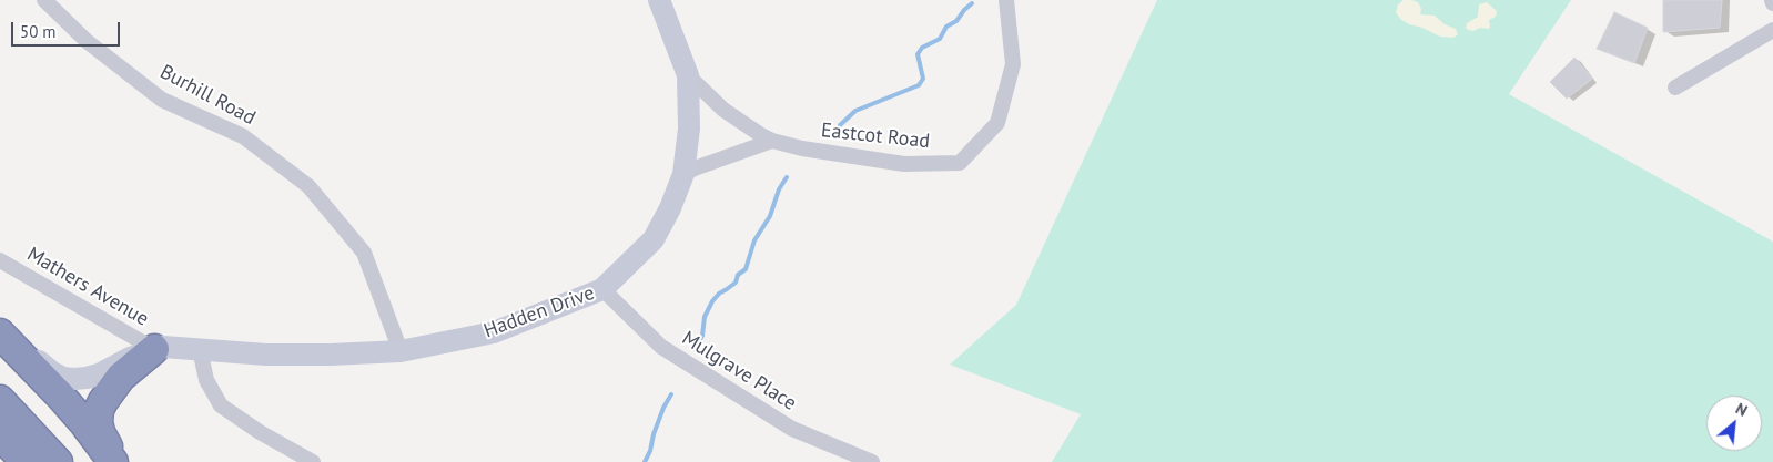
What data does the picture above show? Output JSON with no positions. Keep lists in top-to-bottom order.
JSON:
{
  "streets": {
    "street": [
      "Burhill Road",
      "Eastcot Road",
      "Mathers Avenue",
      "Hadden Drive",
      "Mulgrave Place"
    ]
  },
  "crossings": [
    ["Burhill Road", "Hadden Drive"],
    ["Eastcot Road", "Hadden Drive"],
    ["Mathers Avenue", "Hadden Drive"],
    ["Hadden Drive", "Mulgrave Place"]
  ],
  "scale_bar": "50 m",
  "north": "top right"
}
